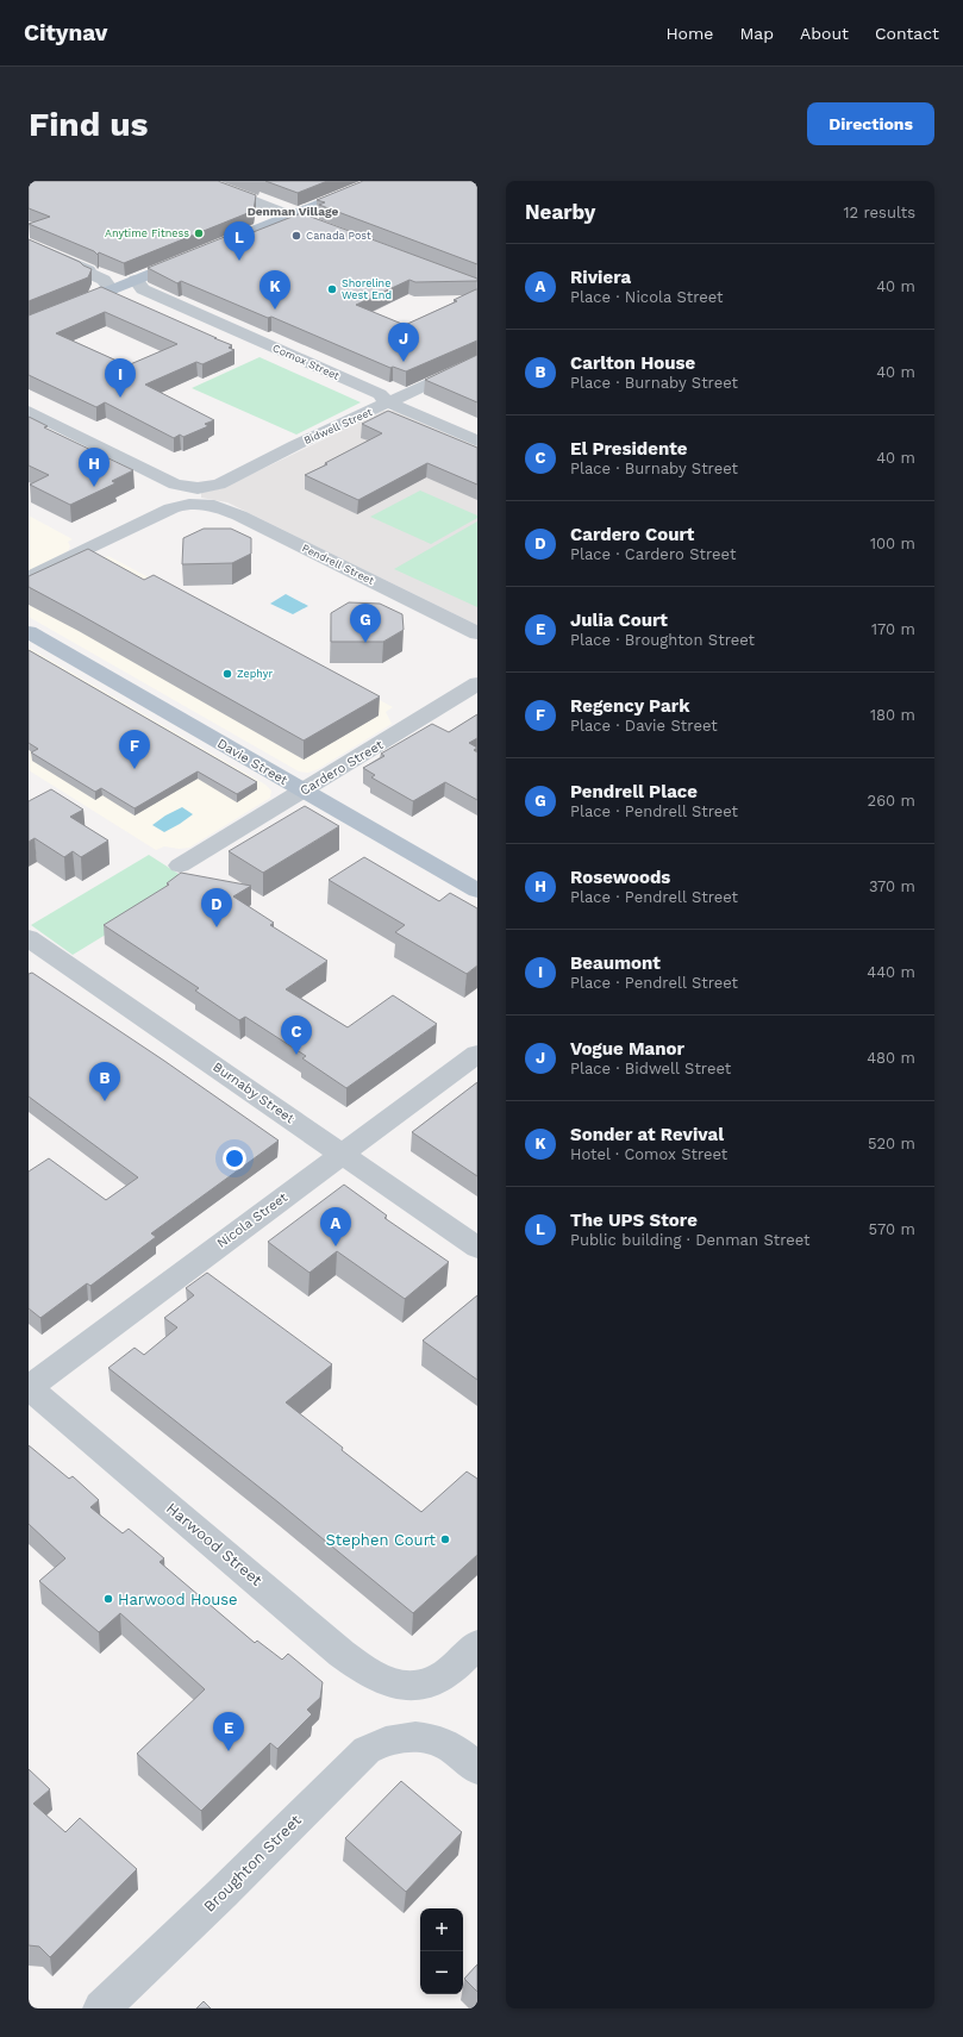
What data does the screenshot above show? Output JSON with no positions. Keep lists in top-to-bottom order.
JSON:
{
  "streets": {
    "main road": ["Davie Street"],
    "street": [
      "Comox Street",
      "Bidwell Street",
      "Pendrell Street",
      "Cardero Street",
      "Burnaby Street",
      "Nicola Street",
      "Harwood Street",
      "Broughton Street"
    ]
  },
  "crossings": [
    ["Comox Street", "Bidwell Street"],
    ["Bidwell Street", "Pendrell Street"],
    ["Davie Street", "Cardero Street"],
    ["Burnaby Street", "Nicola Street"],
    ["Nicola Street", "Harwood Street"]
  ],
  "districts": ["Denman Village"],
  "places": [
    "Anytime Fitness",
    "Canada Post",
    "Shoreline West End",
    "Zephyr",
    "Stephen Court",
    "Harwood House"
  ],
  "page": {
    "header": "Citynav",
    "nav": [
      "Home",
      "Map",
      "About",
      "Contact"
    ],
    "buttons": "Directions",
    "title": "Find us",
    "heading": ["Nearby", "12 results"],
    "pins": [
      "L",
      "K",
      "J",
      "I",
      "H",
      "G",
      "F",
      "D",
      "C",
      "B",
      "A",
      "E"
    ],
    "list": [
      {
        "mark": "A",
        "name": "Riviera",
        "note": "Place · Nicola Street",
        "value": "40 m"
      },
      {
        "mark": "B",
        "name": "Carlton House",
        "note": "Place · Burnaby Street",
        "value": "40 m"
      },
      {
        "mark": "C",
        "name": "El Presidente",
        "note": "Place · Burnaby Street",
        "value": "40 m"
      },
      {
        "mark": "D",
        "name": "Cardero Court",
        "note": "Place · Cardero Street",
        "value": "100 m"
      },
      {
        "mark": "E",
        "name": "Julia Court",
        "note": "Place · Broughton Street",
        "value": "170 m"
      },
      {
        "mark": "F",
        "name": "Regency Park",
        "note": "Place · Davie Street",
        "value": "180 m"
      },
      {
        "mark": "G",
        "name": "Pendrell Place",
        "note": "Place · Pendrell Street",
        "value": "260 m"
      },
      {
        "mark": "H",
        "name": "Rosewoods",
        "note": "Place · Pendrell Street",
        "value": "370 m"
      },
      {
        "mark": "I",
        "name": "Beaumont",
        "note": "Place · Pendrell Street",
        "value": "440 m"
      },
      {
        "mark": "J",
        "name": "Vogue Manor",
        "note": "Place · Bidwell Street",
        "value": "480 m"
      },
      {
        "mark": "K",
        "name": "Sonder at Revival",
        "note": "Hotel · Comox Street",
        "value": "520 m"
      },
      {
        "mark": "L",
        "name": "The UPS Store",
        "note": "Public building · Denman Street",
        "value": "570 m"
      }
    ],
    "map_buttons": ["+", "−"]
  }
}
